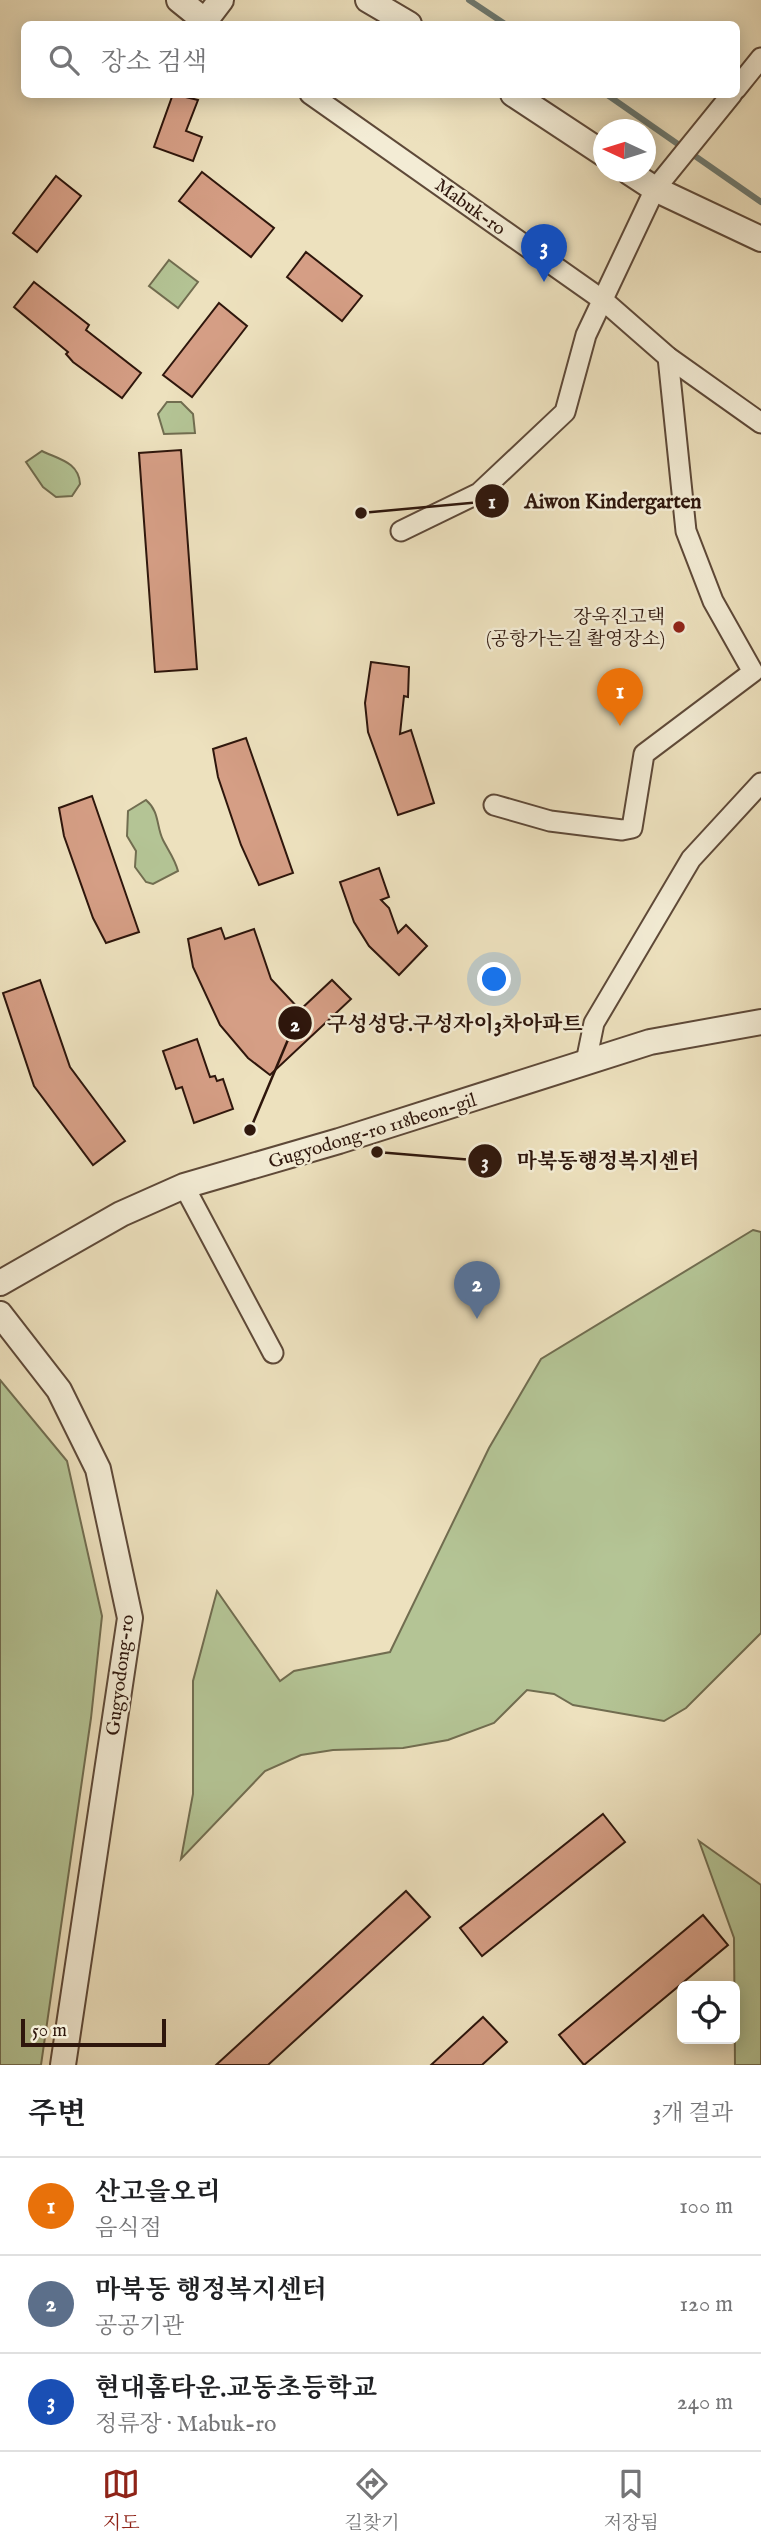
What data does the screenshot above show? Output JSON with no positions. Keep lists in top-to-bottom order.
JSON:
{
  "streets": {
    "street": ["Mabuk-ro", "Gugyodong-ro 118beon-gil", "Gugyodong-ro"]
  },
  "places": [
    "Aiwon Kindergarten",
    "장욱진고택 (공항가는길 촬영장소)",
    "구성성당.구성자이3차아파트",
    "마북동행정복지센터"
  ],
  "scale_bar": "50 m",
  "north": "left",
  "page": {
    "search": "장소 검색",
    "pins": ["3", "1", "2"],
    "scale": "50 m",
    "heading": ["주변", "3개 결과"],
    "list": [
      {
        "mark": "1",
        "name": "산고을오리",
        "note": "음식점",
        "value": "100 m"
      },
      {
        "mark": "2",
        "name": "마북동 행정복지센터",
        "note": "공공기관",
        "value": "120 m"
      },
      {
        "mark": "3",
        "name": "현대홈타운.교동초등학교",
        "note": "정류장 · Mabuk-ro",
        "value": "240 m"
      }
    ],
    "nav": ["지도", "길찾기", "저장됨"]
  }
}
